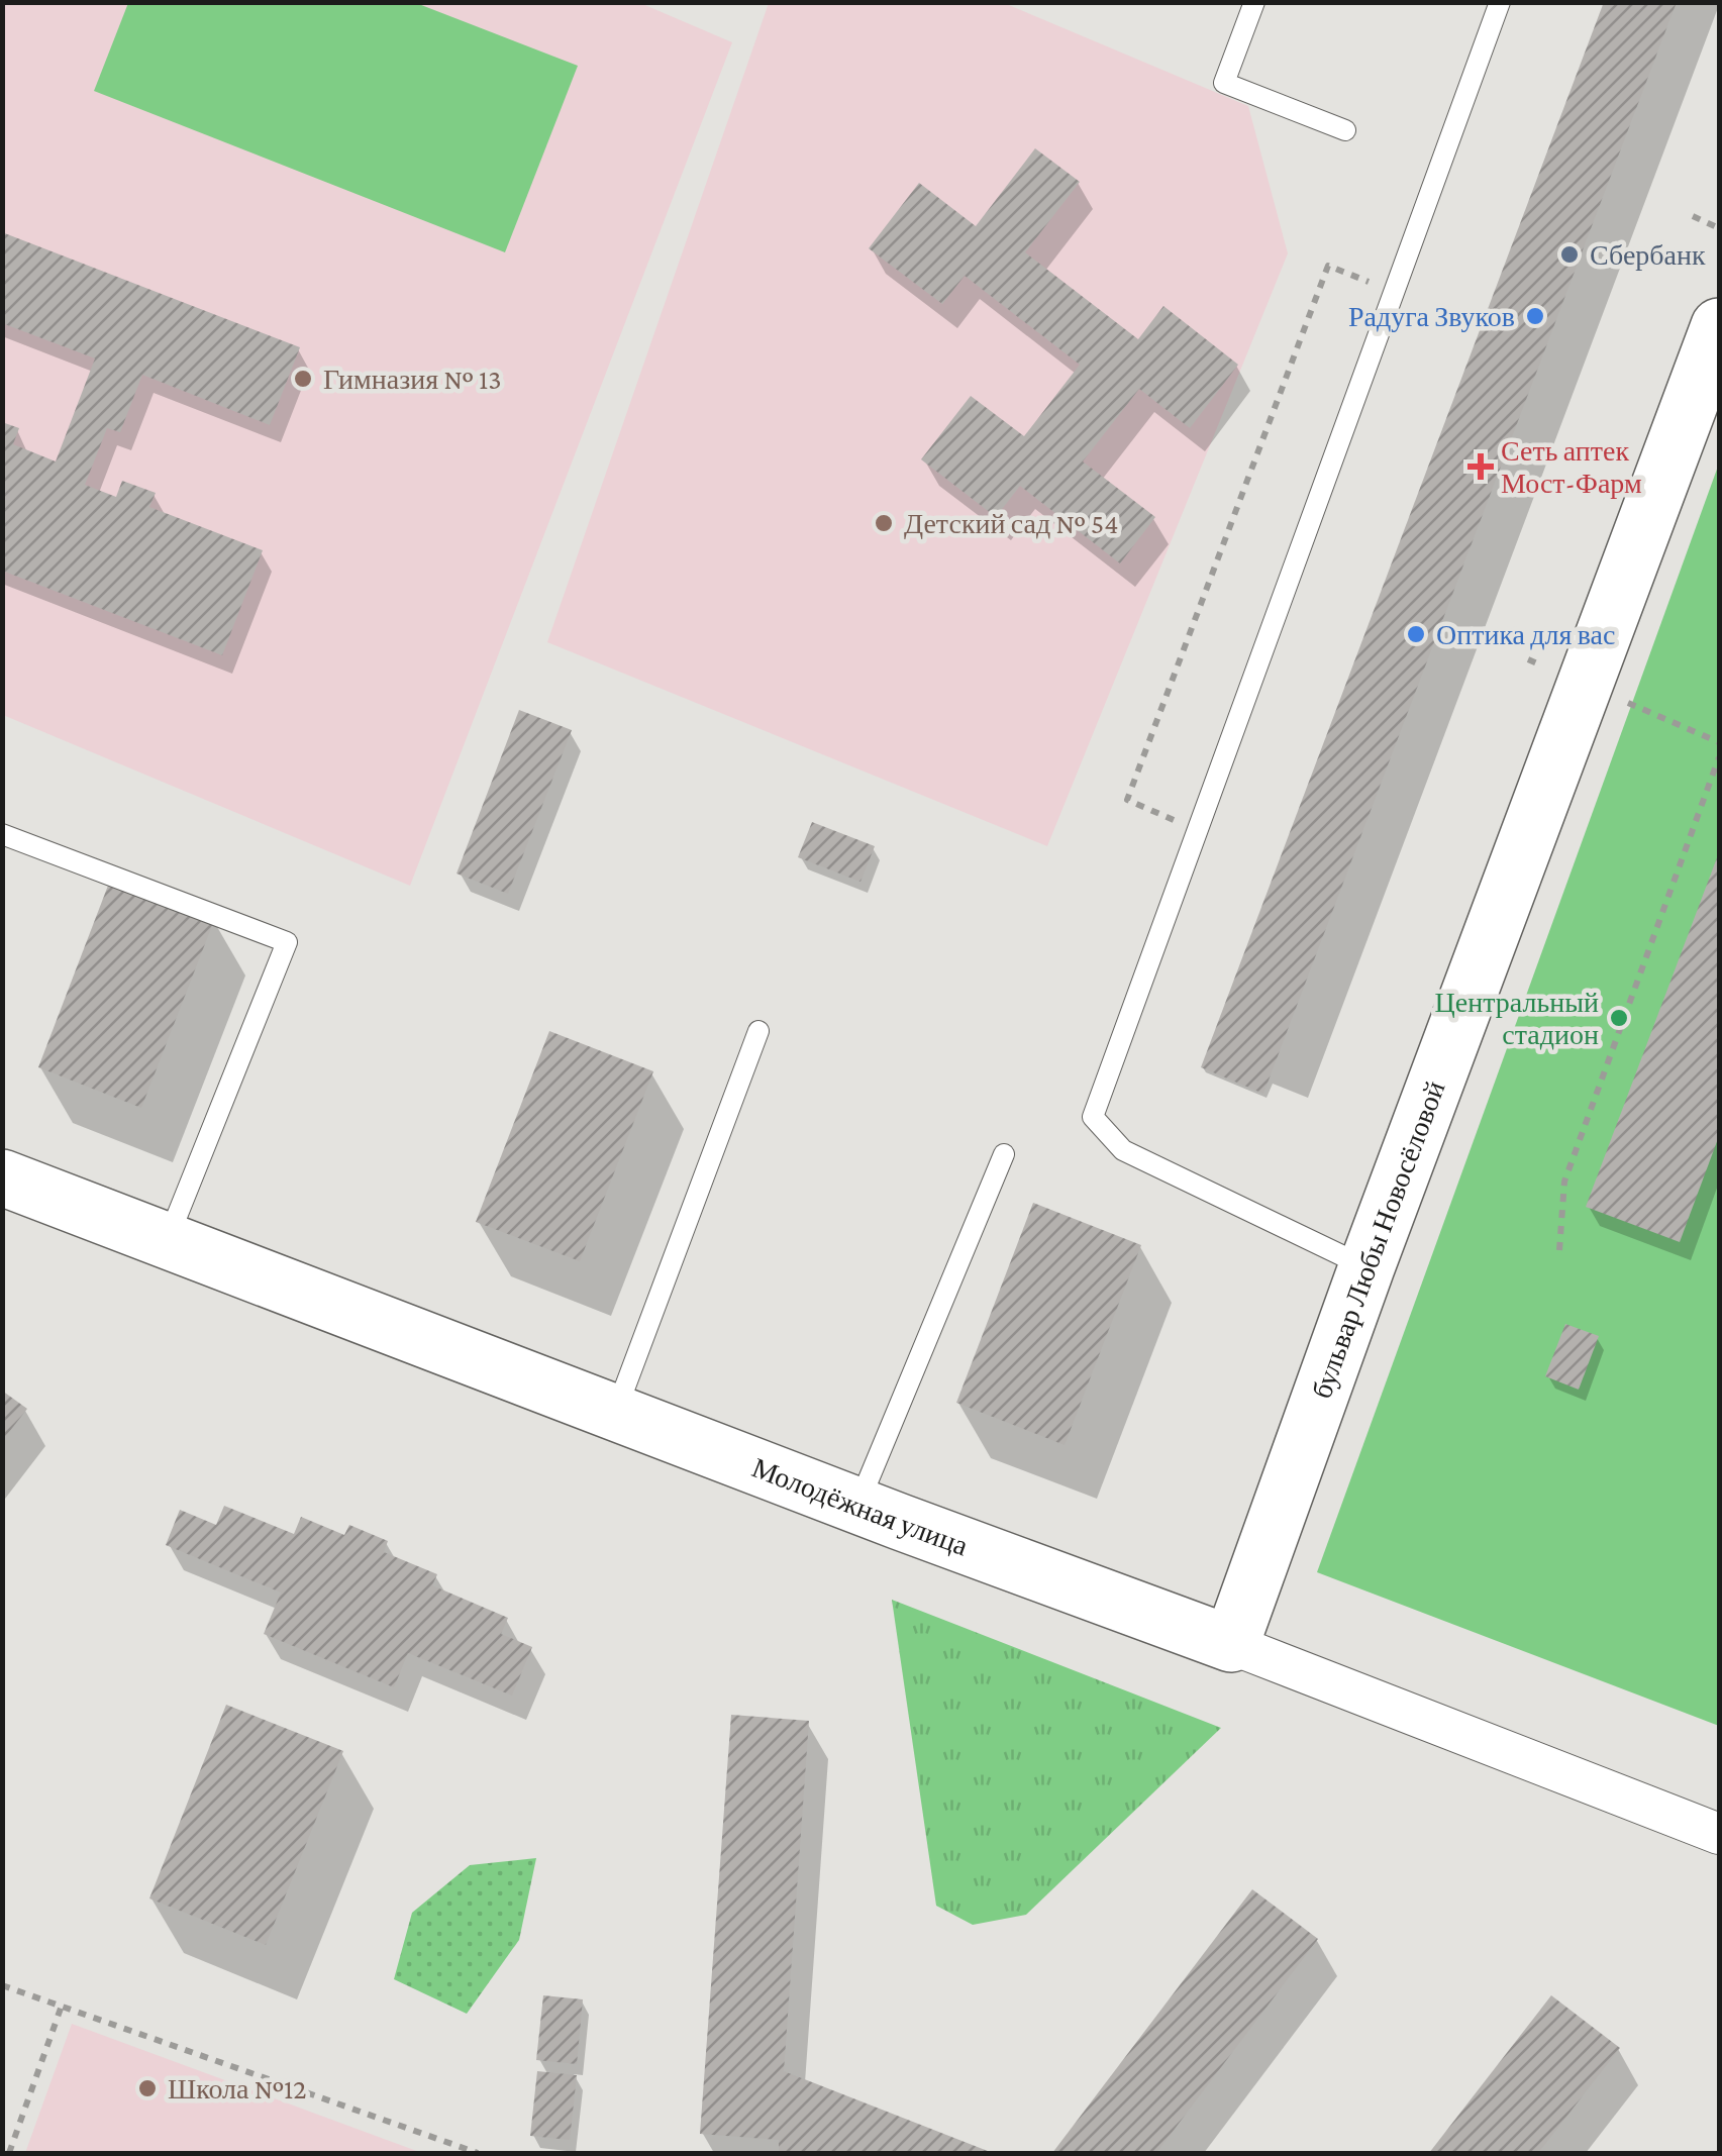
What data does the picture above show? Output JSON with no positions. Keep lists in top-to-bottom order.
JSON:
{
  "streets": {
    "street": ["бульвар Любы Новосёловой", "Молодёжная улица"]
  },
  "crossings": [
    ["бульвар Любы Новосёловой", "Молодёжная улица"]
  ],
  "places": {
    "other": [
      "Сбербанк",
      "Радуга Звуков",
      "Гимназия № 13",
      "Детский сад № 54",
      "Оптика для вас",
      "Центральный стадион",
      "Школа №12"
    ],
    "health": ["Сеть аптек Мост-Фарм"]
  }
}
